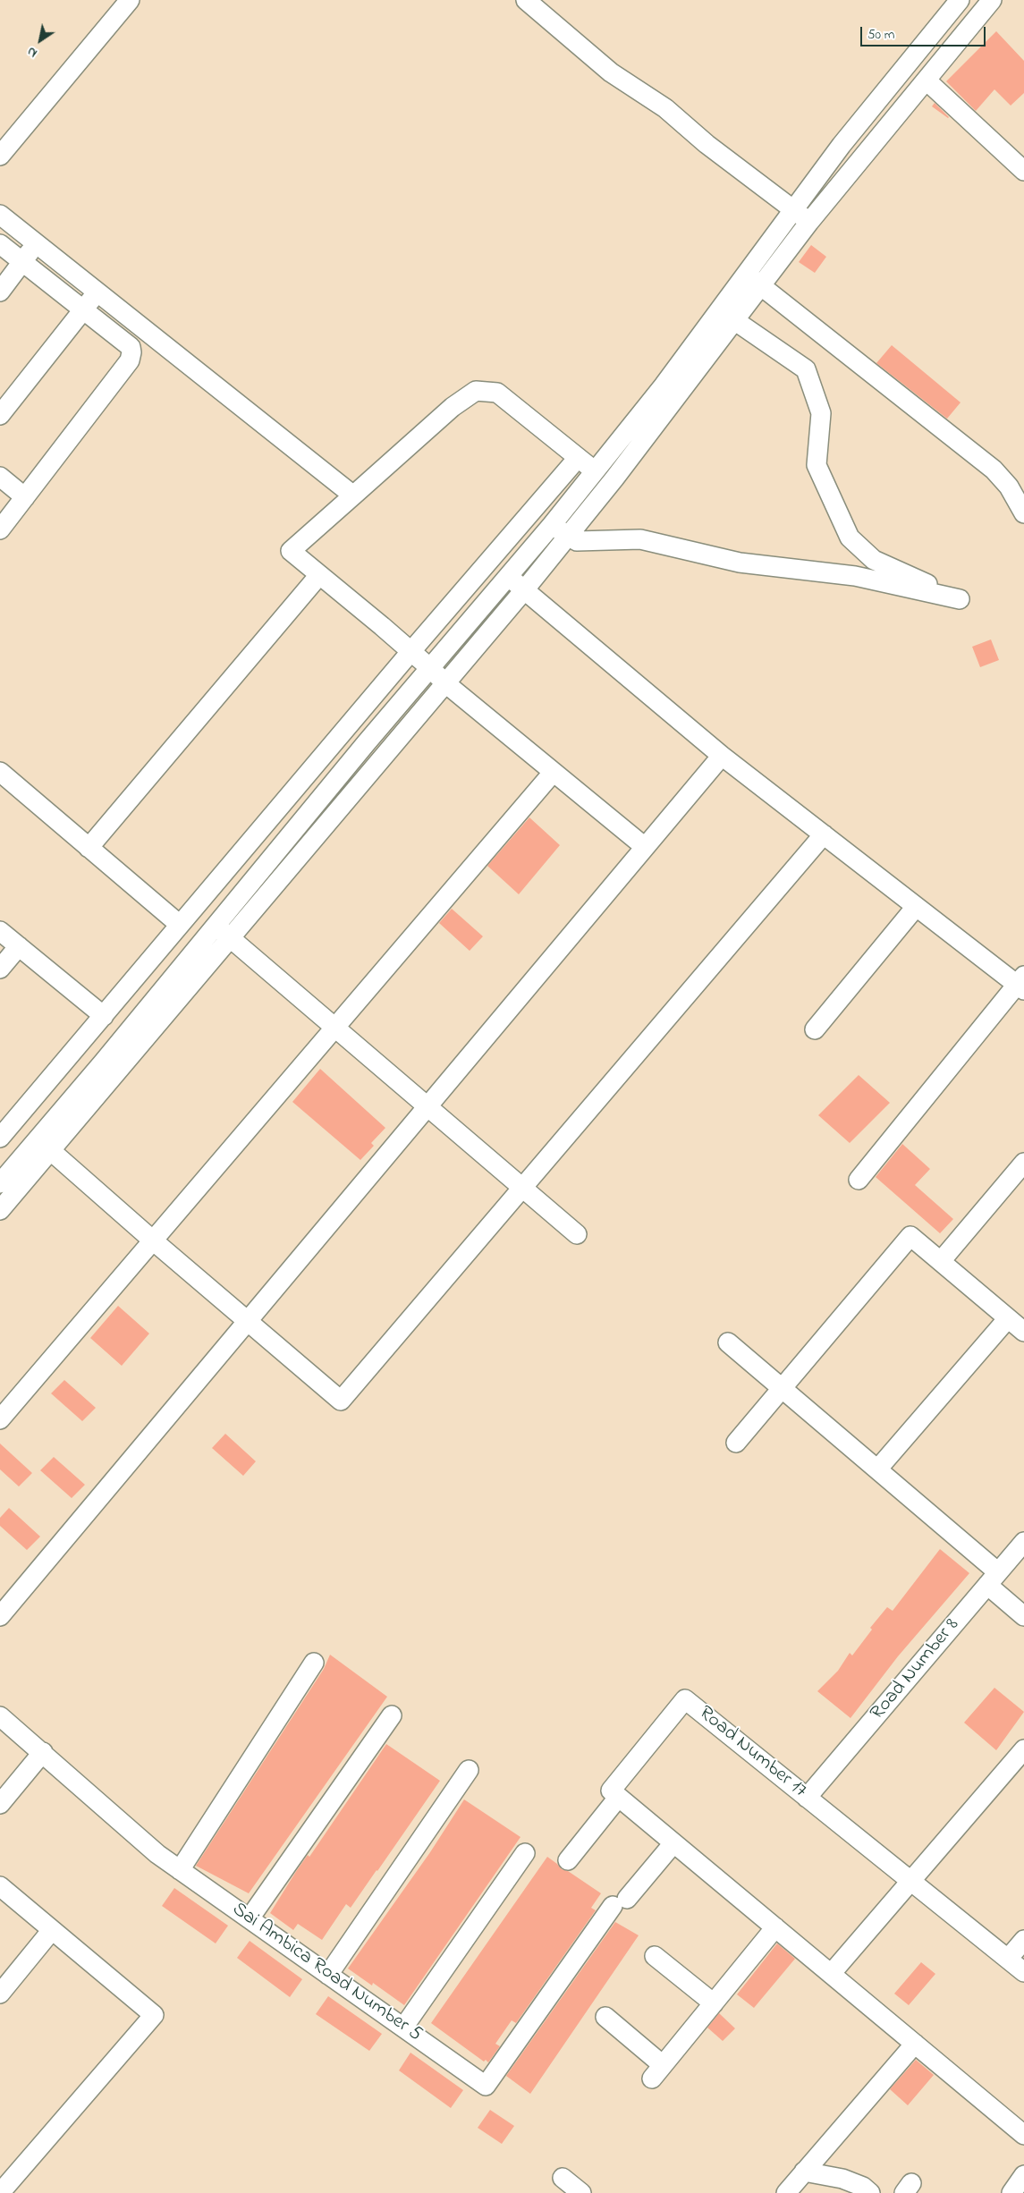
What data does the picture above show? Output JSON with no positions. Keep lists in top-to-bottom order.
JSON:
{
  "streets": {
    "street": ["Road Number 8", "Road Number 17", "Sai Ambica Road Number 5"]
  },
  "crossings": [
    ["Road Number 8", "Road Number 17"]
  ],
  "scale_bar": "50 m",
  "north": "bottom left"
}
